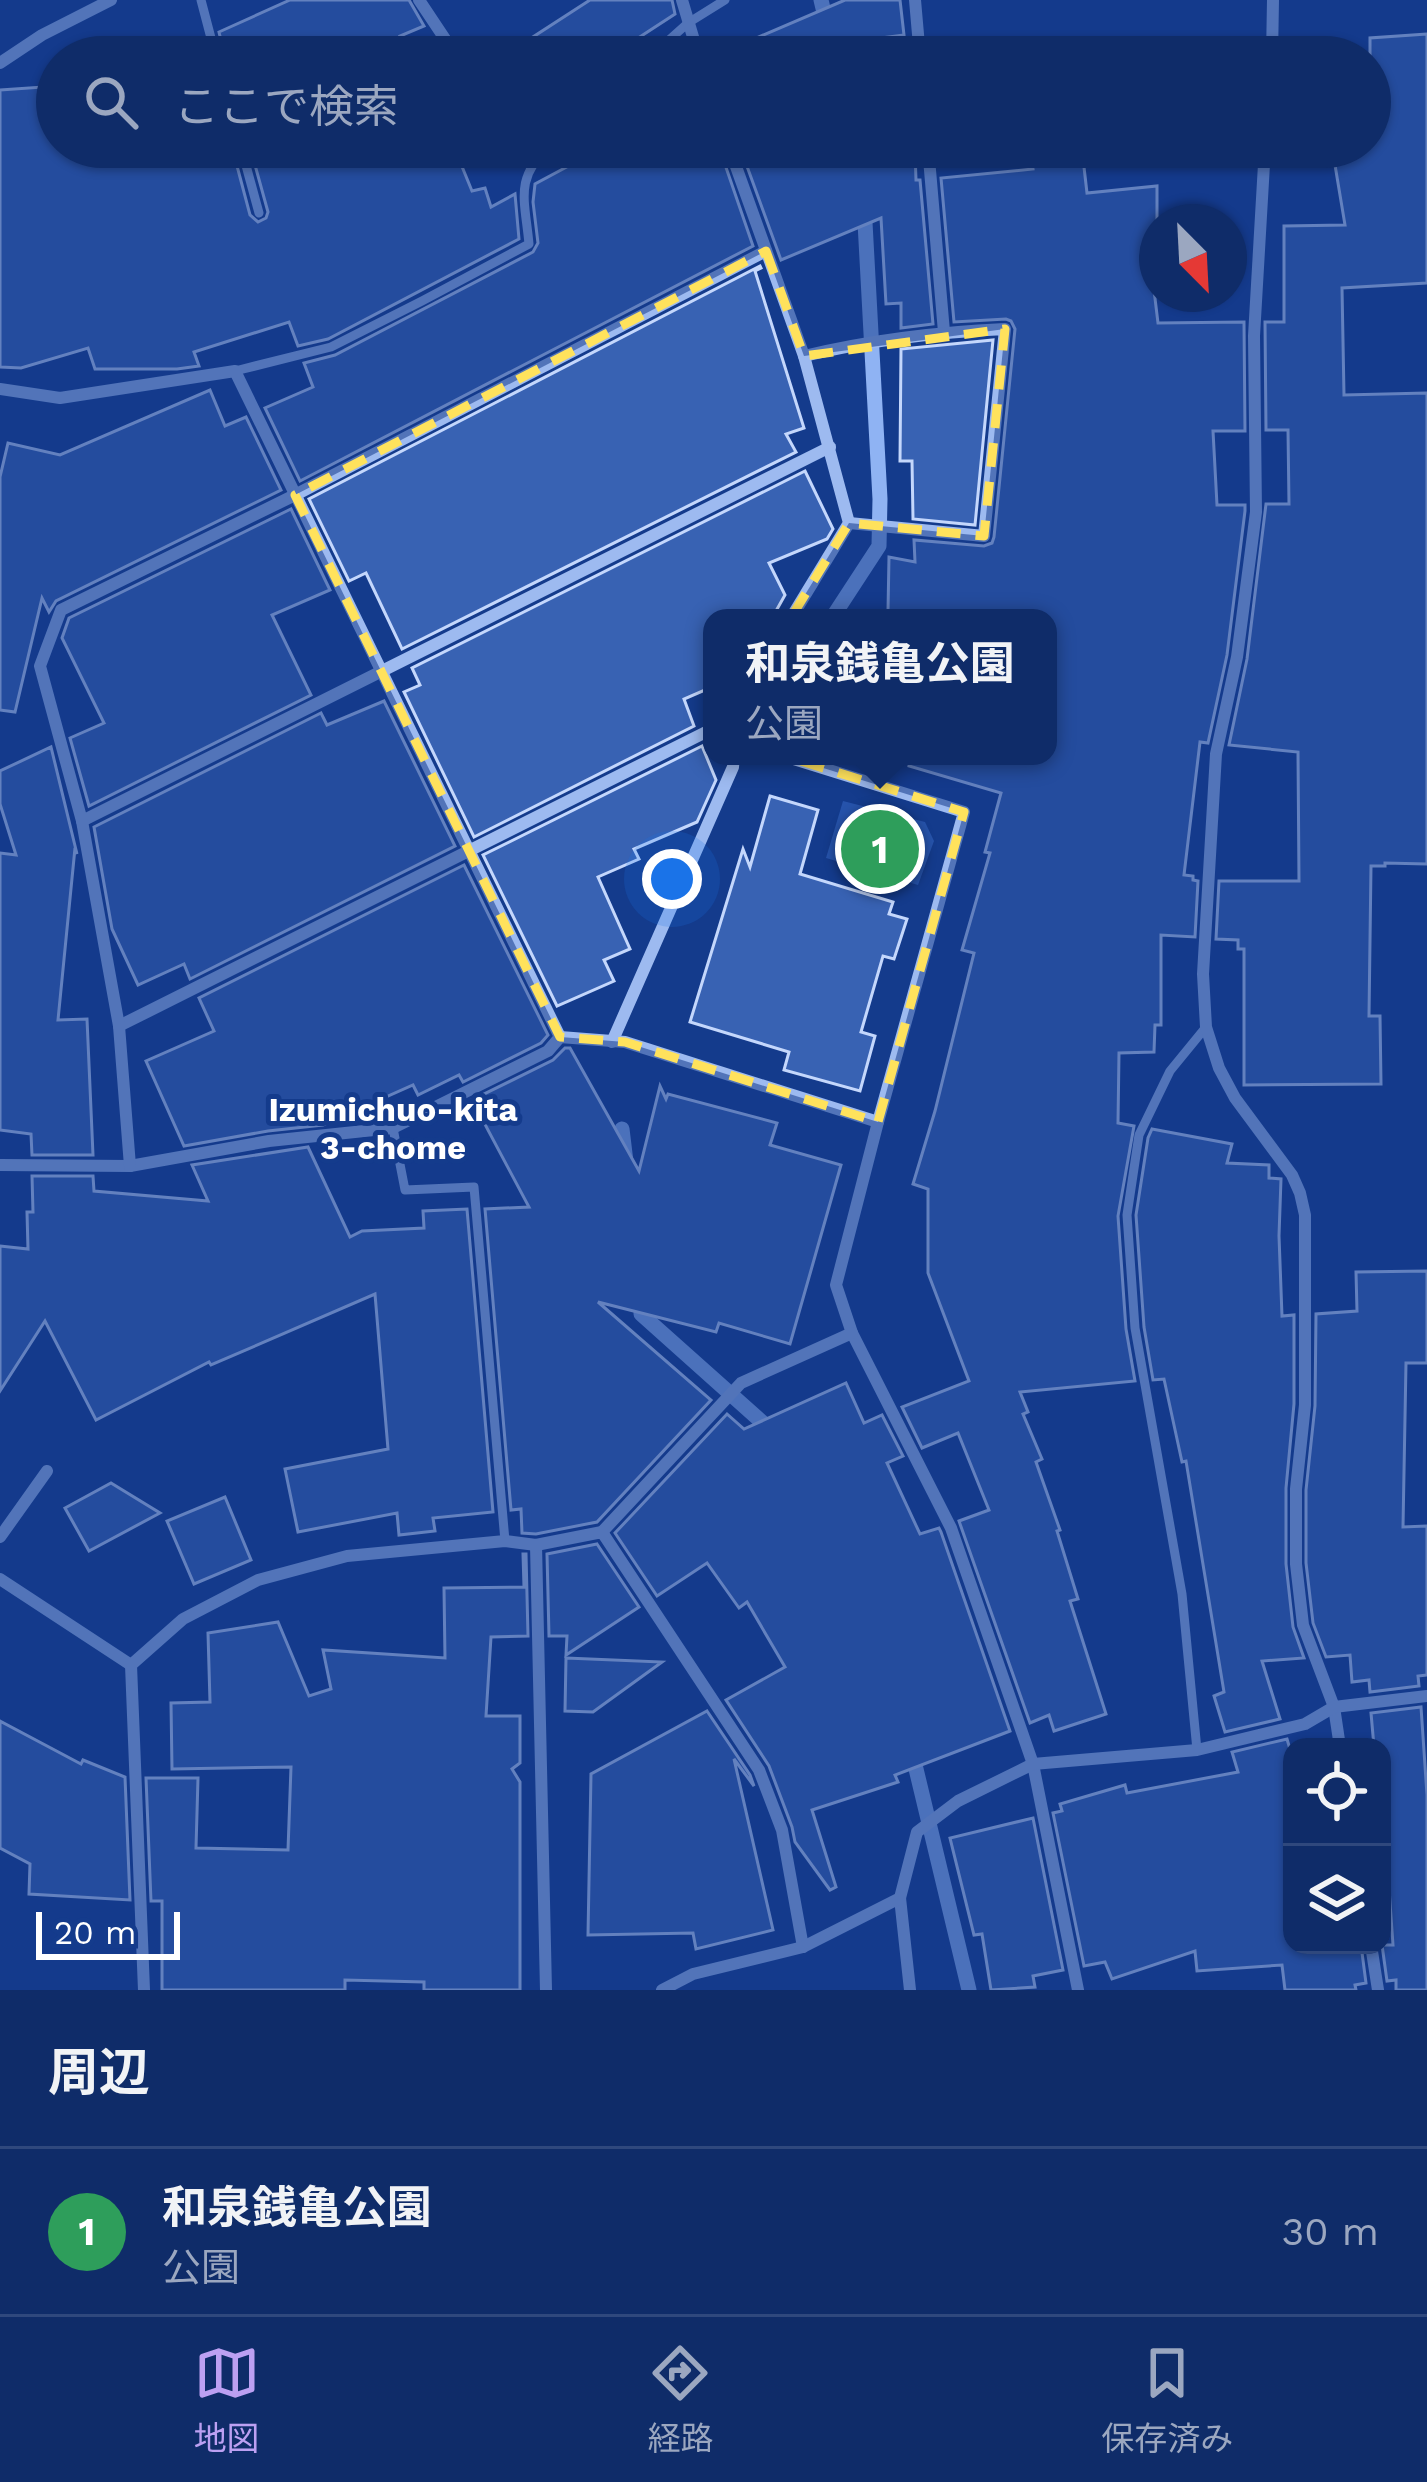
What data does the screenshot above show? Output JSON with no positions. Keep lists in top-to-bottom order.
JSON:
{
  "districts": ["Izumichuo-kita 3-chome"],
  "scale_bar": "20 m",
  "north": "bottom right",
  "page": {
    "search": "ここで検索",
    "popup": ["和泉銭亀公園", "公園"],
    "pins": "1",
    "scale": "20 m",
    "heading": "周辺",
    "list": [
      {
        "mark": "1",
        "name": "和泉銭亀公園",
        "note": "公園",
        "value": "30 m"
      }
    ],
    "nav": ["地図", "経路", "保存済み"]
  }
}
